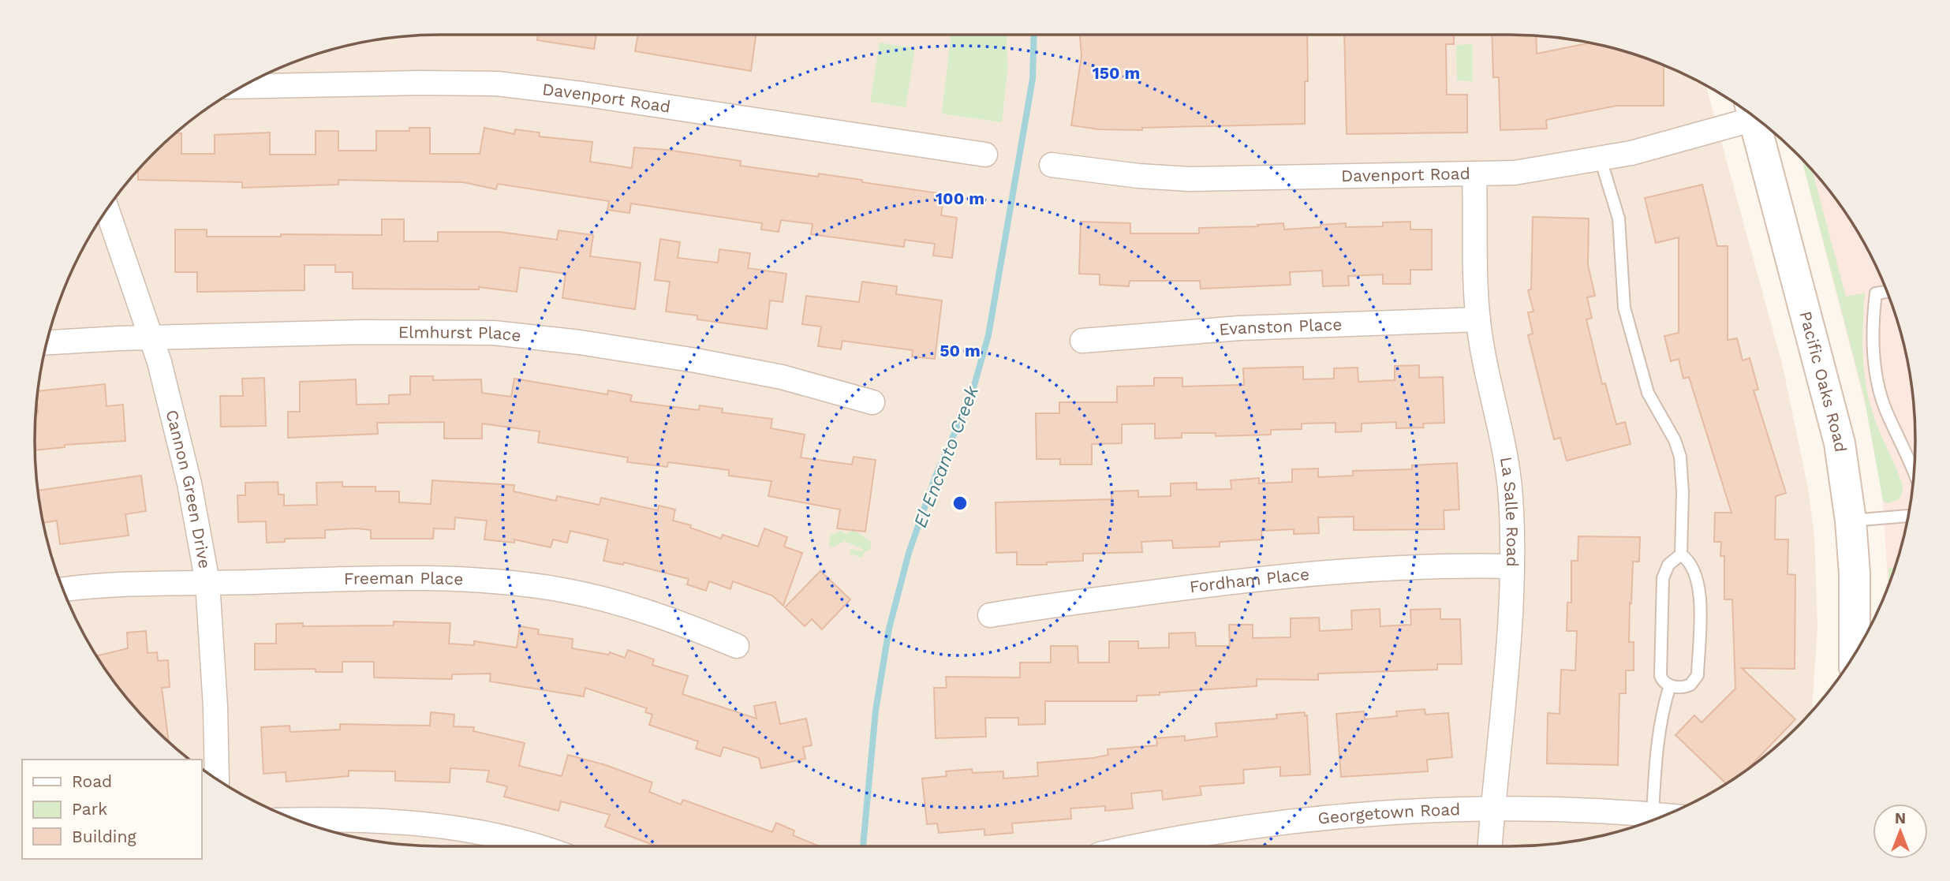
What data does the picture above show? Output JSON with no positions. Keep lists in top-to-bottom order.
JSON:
{
  "streets": {
    "street": [
      "Davenport Road",
      "Evanston Place",
      "Elmhurst Place",
      "Pacific Oaks Road",
      "Cannon Green Drive",
      "La Salle Road",
      "Freeman Place",
      "Fordham Place",
      "Georgetown Road"
    ]
  },
  "crossings": [
    ["Davenport Road", "La Salle Road"],
    ["Evanston Place", "La Salle Road"],
    ["Elmhurst Place", "Cannon Green Drive"],
    ["Cannon Green Drive", "Freeman Place"],
    ["La Salle Road", "Fordham Place"],
    ["La Salle Road", "Georgetown Road"]
  ],
  "water": ["El Encanto Creek"],
  "legend": ["Road", "Park", "Building"],
  "north": "top",
  "rings": ["150 m", "100 m", "50 m"]
}
